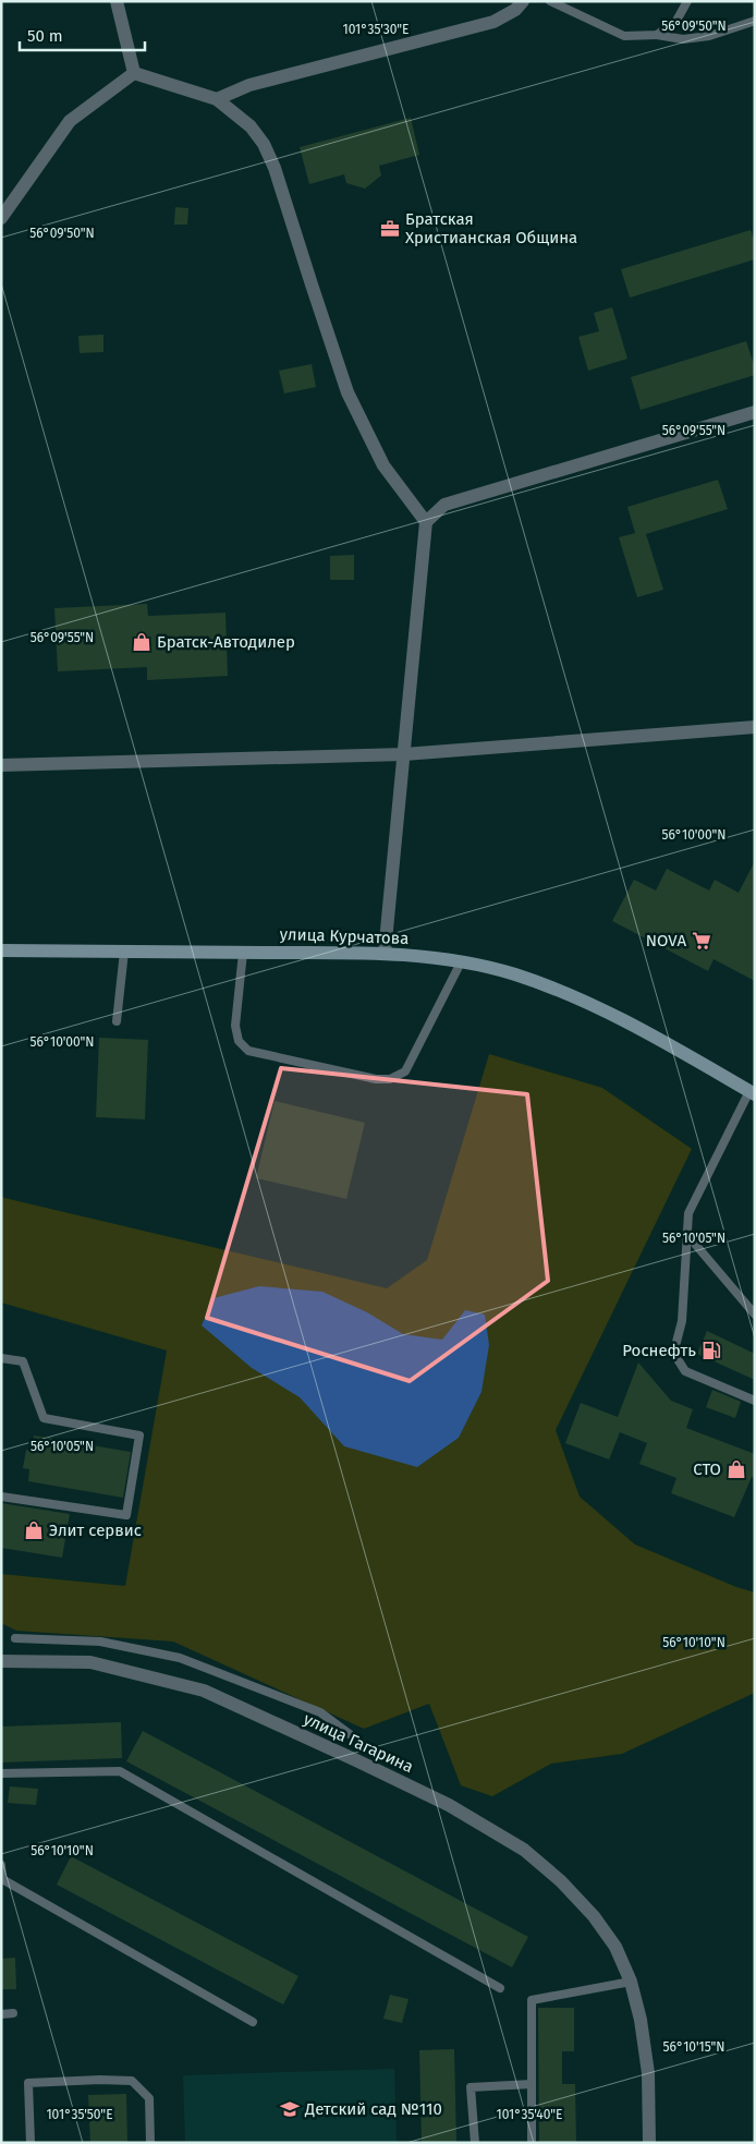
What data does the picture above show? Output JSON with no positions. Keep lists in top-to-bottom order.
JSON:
{
  "streets": {
    "main road": ["улица Курчатова"],
    "street": ["улица Гагарина"]
  },
  "places": {
    "office": ["Братская Христианская Община"],
    "shop": ["Братск-Автодилер", "СТО", "Элит сервис"],
    "supermarket": ["NOVA"],
    "fuel station": ["Роснефть"],
    "school or university": ["Детский сад №110"]
  },
  "scale_bar": "50 m",
  "coordinates": [
    "56°09'50\"N",
    "101°35'30\"E",
    "56°09'55\"N",
    "56°10'00\"N",
    "56°10'05\"N",
    "56°10'10\"N",
    "56°10'15\"N",
    "101°35'50\"E",
    "101°35'40\"E"
  ]
}
